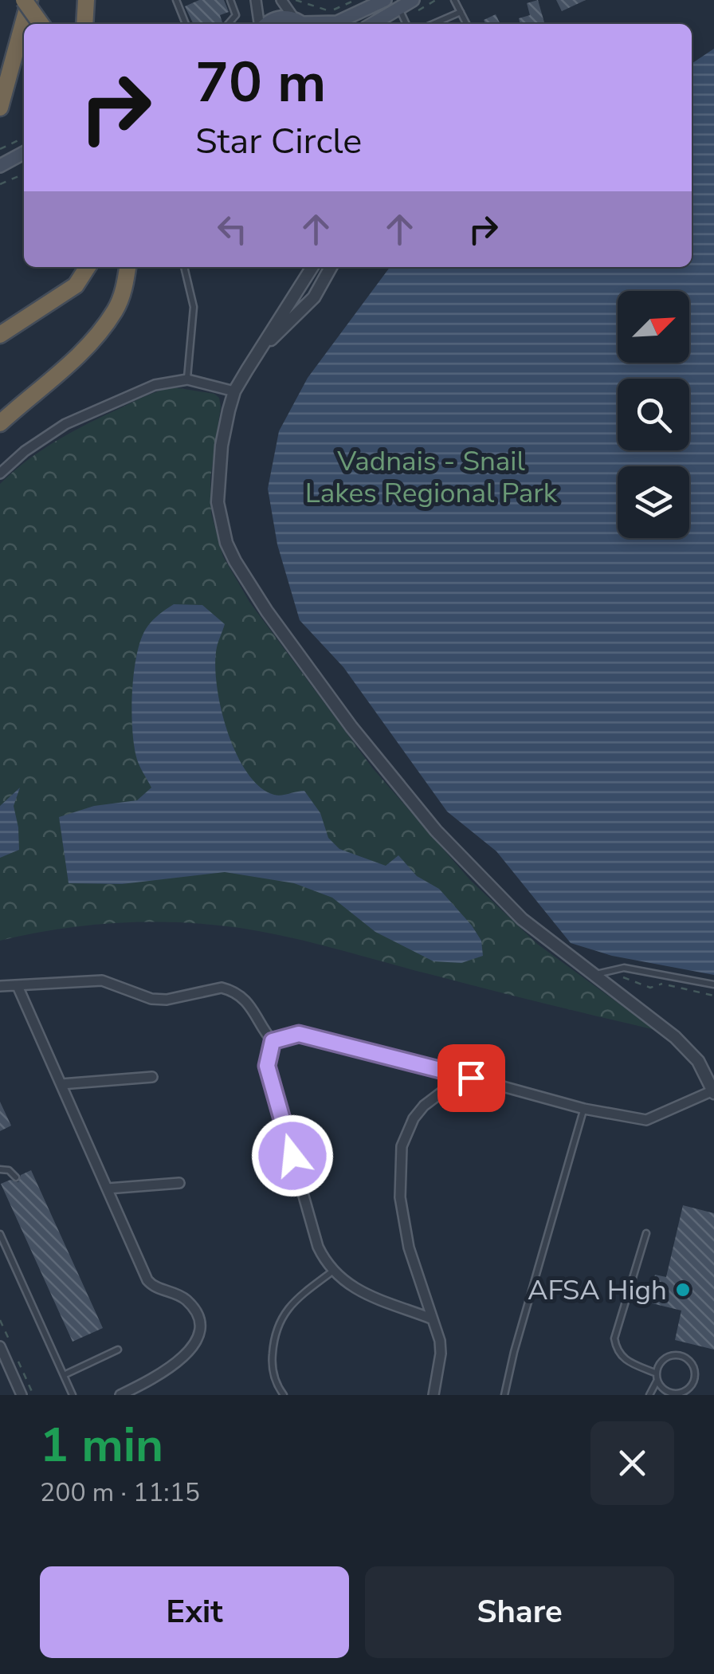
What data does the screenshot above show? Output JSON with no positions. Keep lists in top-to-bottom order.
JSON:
{
  "parks": ["Vadnais - Snail Lakes Regional Park"],
  "places": ["AFSA High"],
  "north": "top right",
  "page": {
    "turn": ["70 m", "Star Circle"],
    "heading": ["1 min", "200 m · 11:15"],
    "buttons": ["Exit", "Share"]
  }
}
